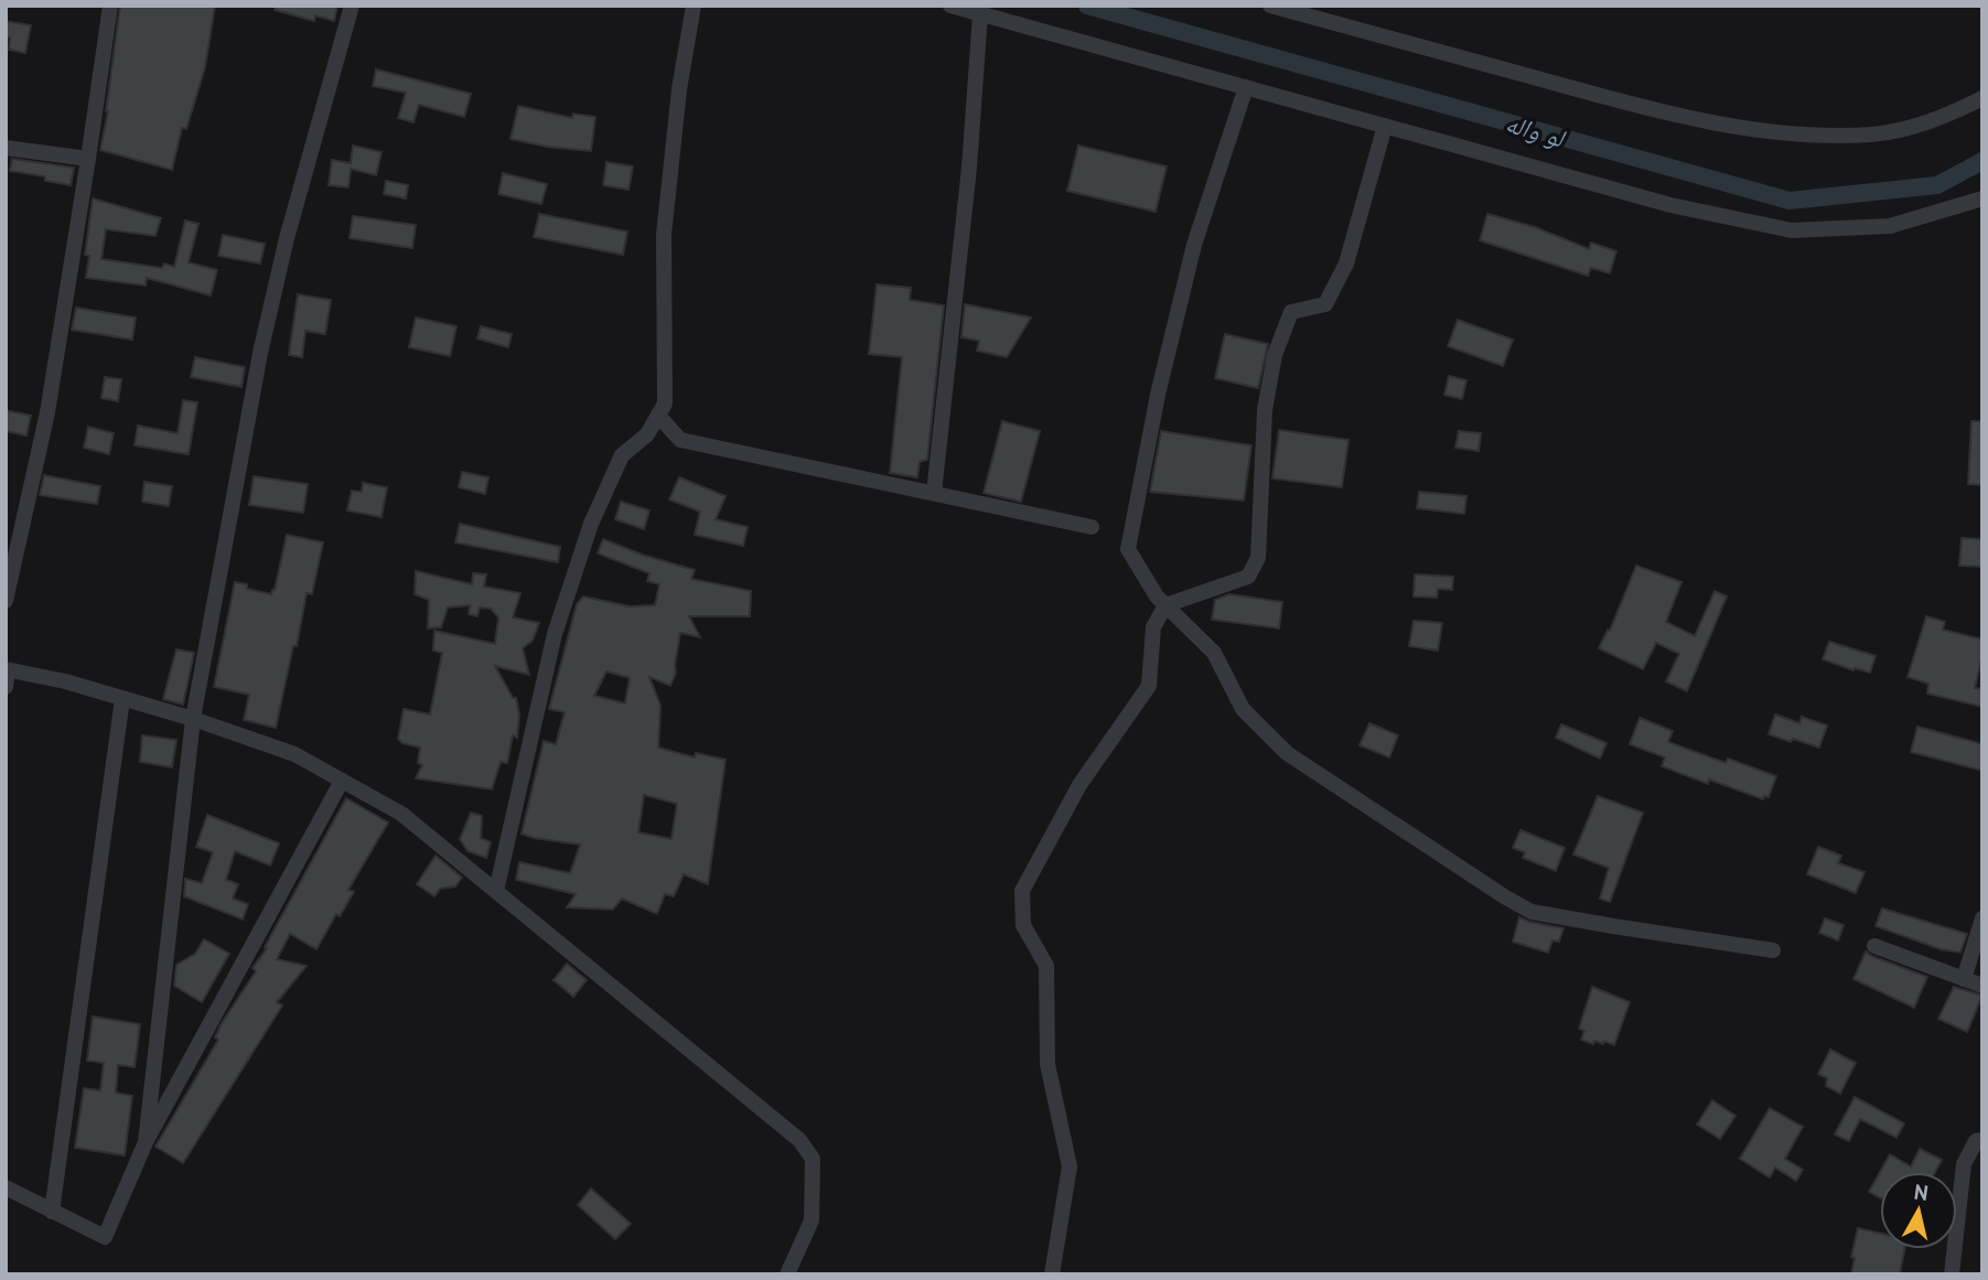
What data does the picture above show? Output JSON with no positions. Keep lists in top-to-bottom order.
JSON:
{
  "water": ["لو واله"],
  "north": "top"
}
